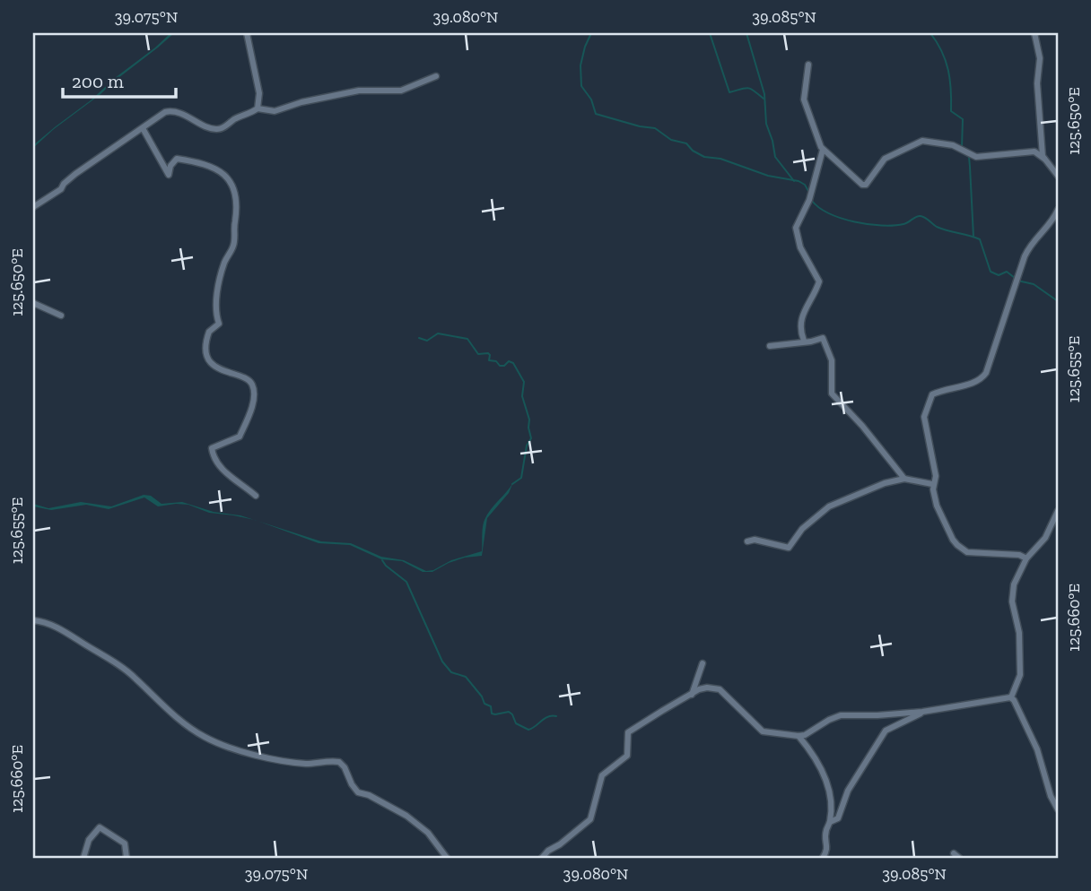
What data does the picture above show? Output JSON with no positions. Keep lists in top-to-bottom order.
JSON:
{
  "scale_bar": "200 m",
  "coordinates": [
    "39.075°N",
    "39.080°N",
    "39.085°N",
    "125.650°E",
    "125.655°E",
    "125.660°E"
  ]
}
